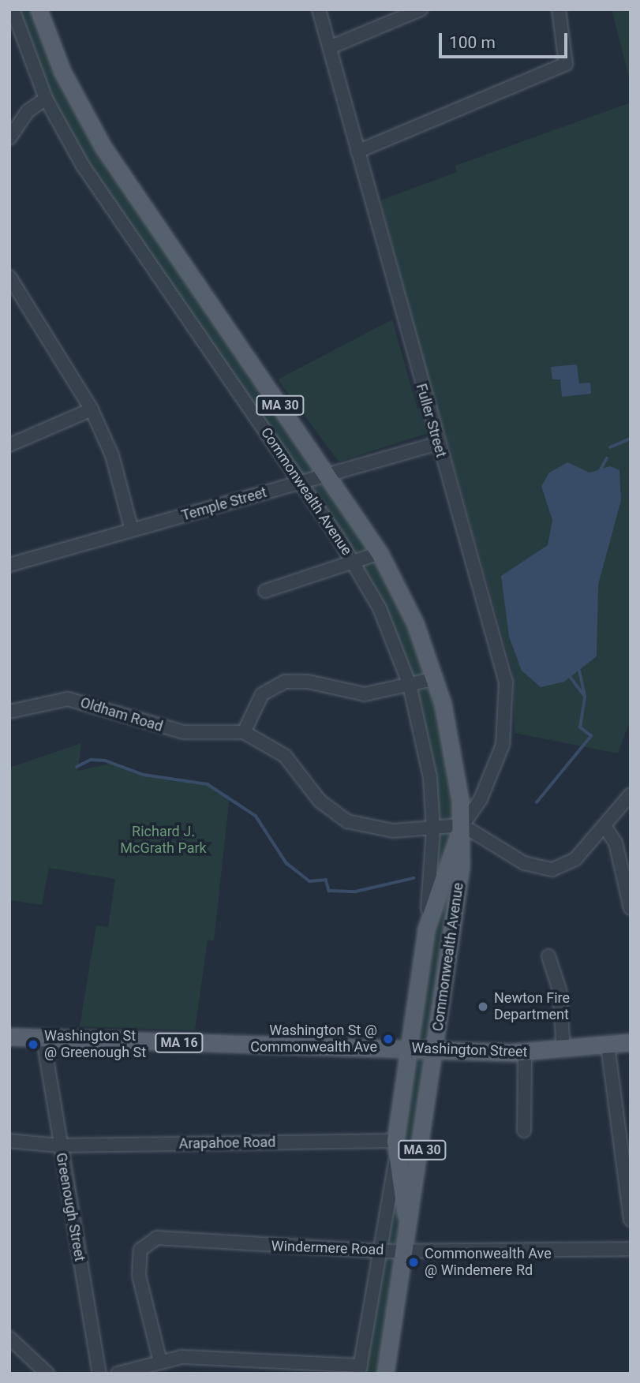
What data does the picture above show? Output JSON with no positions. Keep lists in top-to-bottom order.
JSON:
{
  "streets": {
    "main road": [
      "MA 30",
      "Commonwealth Avenue",
      "MA 16",
      "Washington Street"
    ],
    "street": [
      "Fuller Street",
      "Temple Street",
      "Oldham Road",
      "Arapahoe Road",
      "Greenough Street",
      "Windermere Road"
    ]
  },
  "crossings": [
    ["Fuller Street", "Commonwealth Avenue"],
    ["Fuller Street", "Temple Street"],
    ["Fuller Street", "Oldham Road"],
    ["Commonwealth Avenue", "Temple Street"],
    ["Commonwealth Avenue", "Oldham Road"],
    ["Commonwealth Avenue", "Washington Street"],
    ["Commonwealth Avenue", "Arapahoe Road"],
    ["Commonwealth Avenue", "Windermere Road"],
    ["Washington Street", "Greenough Street"],
    ["Arapahoe Road", "Greenough Street"]
  ],
  "parks": ["Richard J. McGrath Park"],
  "places": [
    "Newton Fire Department",
    "Washington St @ Commonwealth Ave",
    "Washington St @ Greenough St",
    "Commonwealth Ave @ Windemere Rd"
  ],
  "scale_bar": "100 m"
}
